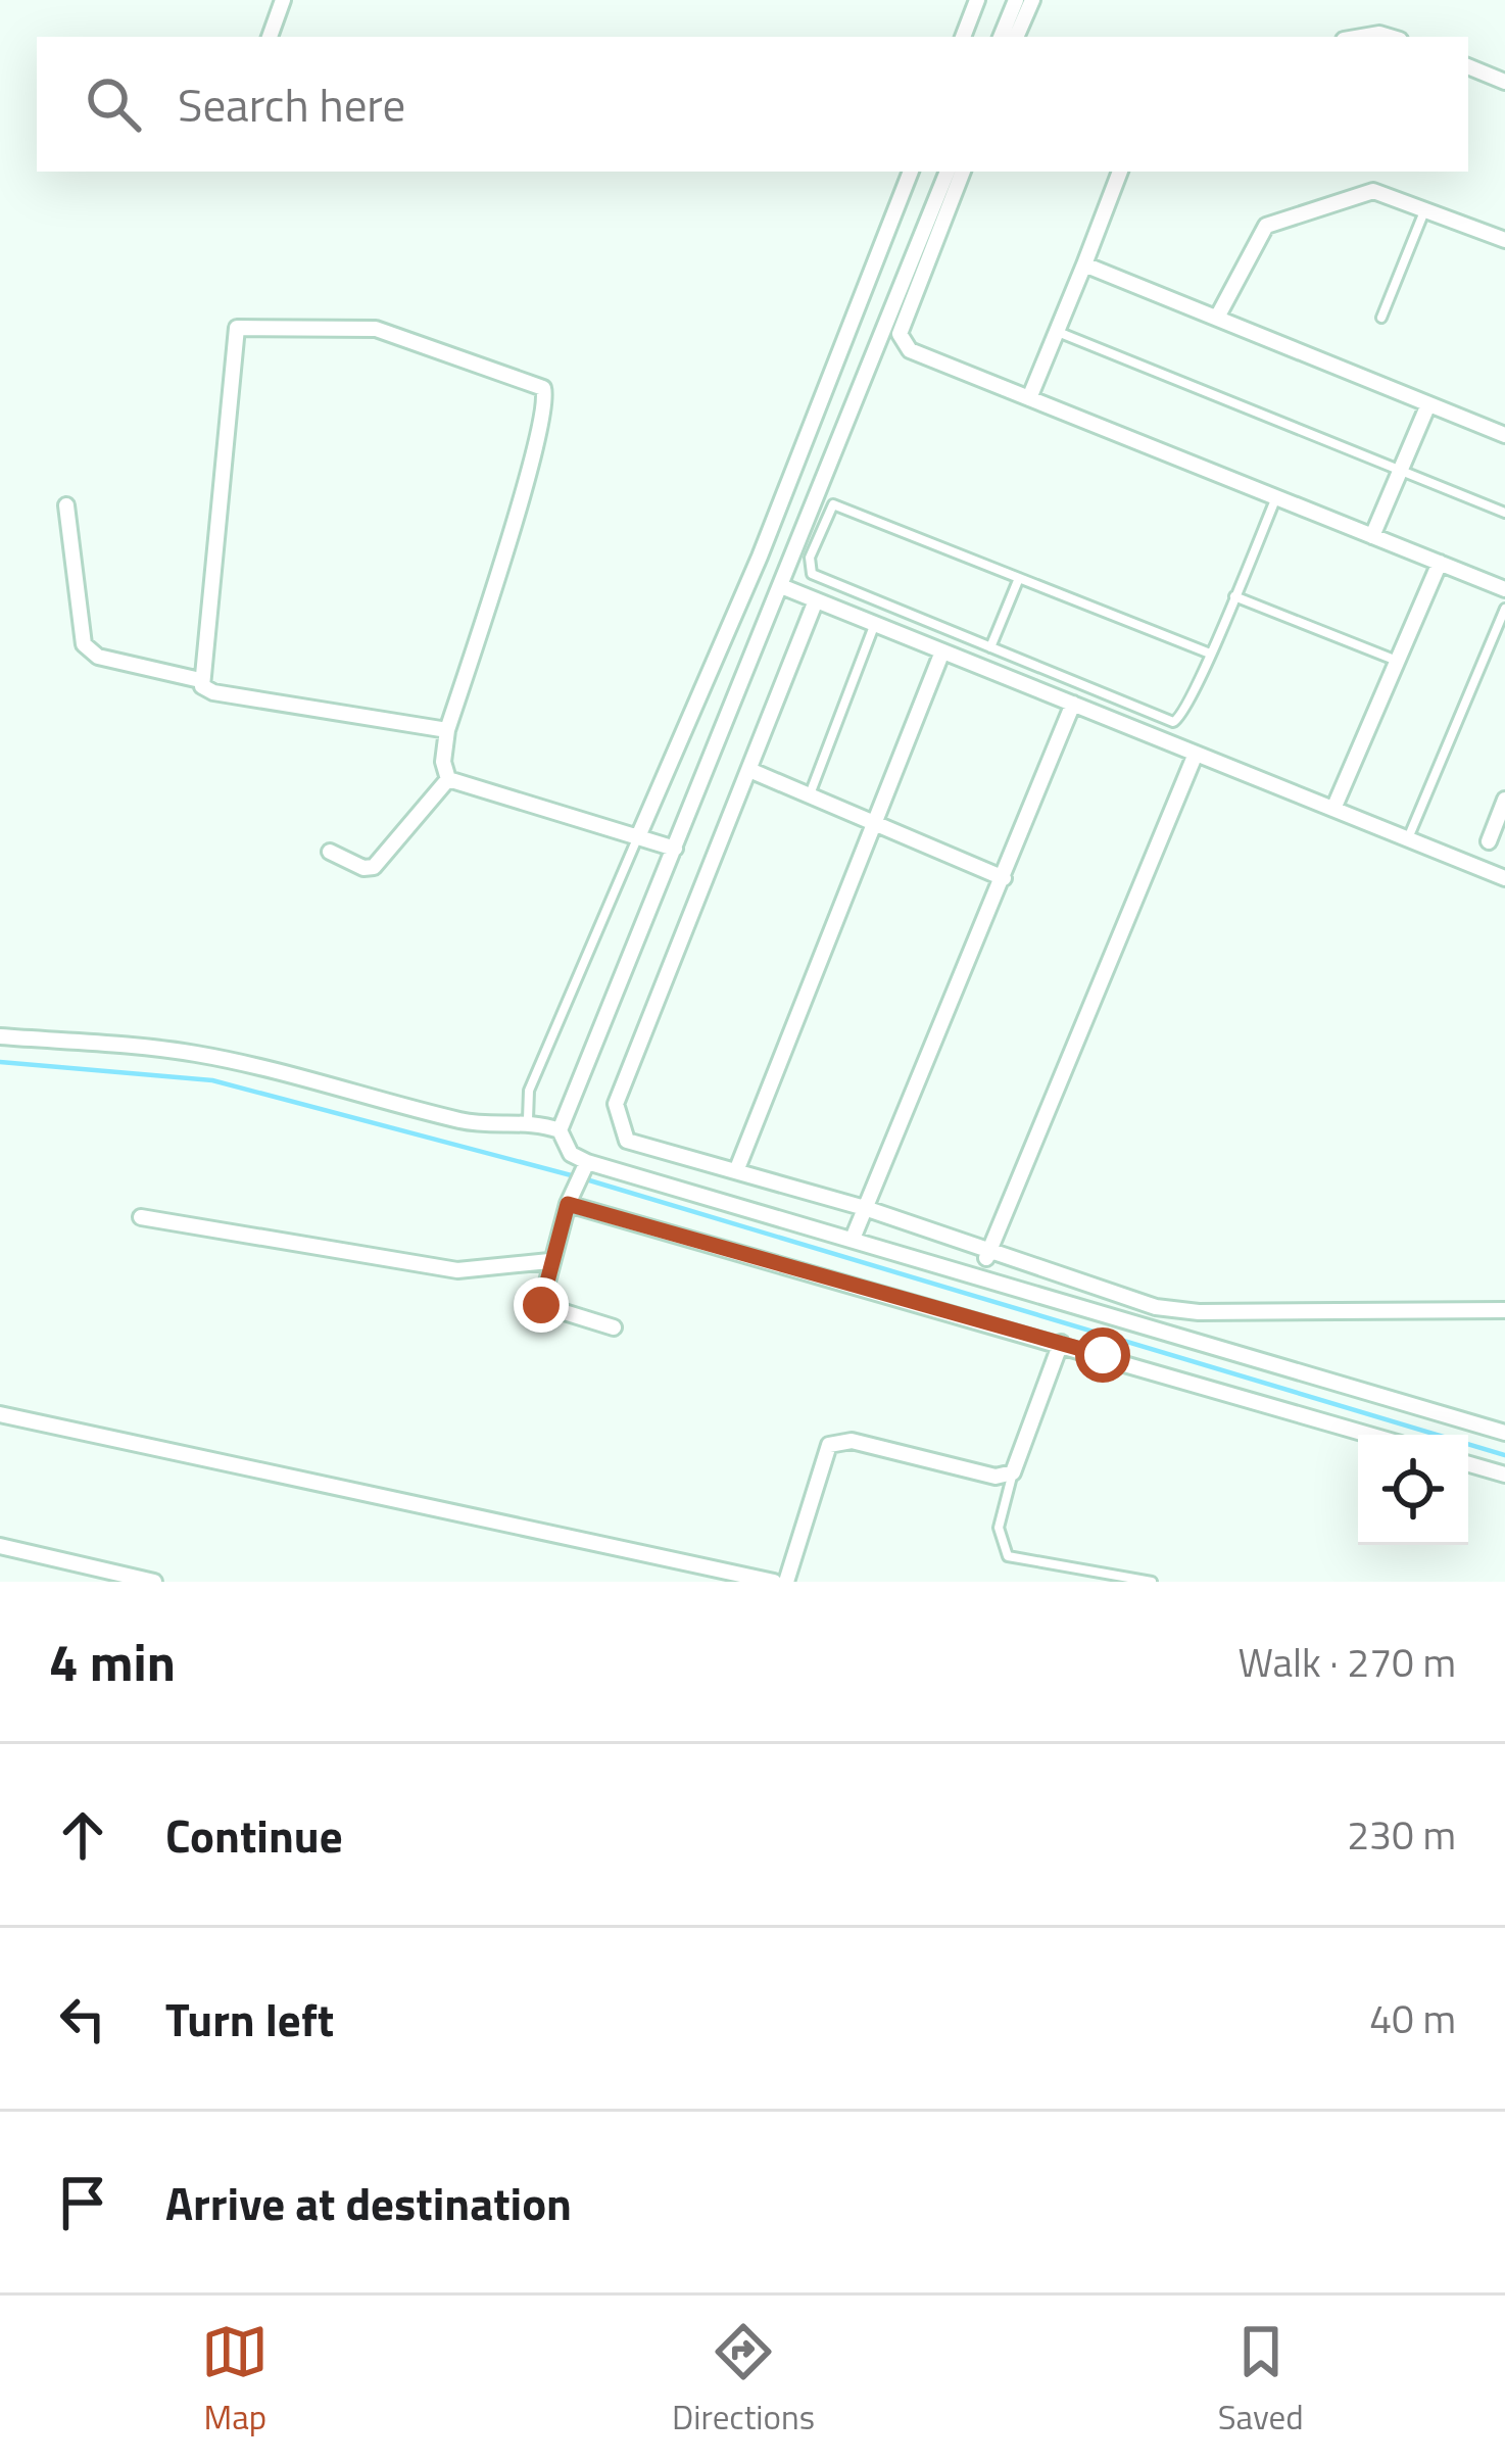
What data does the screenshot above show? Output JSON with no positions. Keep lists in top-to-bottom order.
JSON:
{
  "page": {
    "search": "Search here",
    "heading": ["4 min", "Walk · 270 m"],
    "list": [
      ["Continue", "230 m"],
      ["Turn left", "40 m"],
      "Arrive at destination"
    ],
    "nav": ["Map", "Directions", "Saved"]
  }
}
